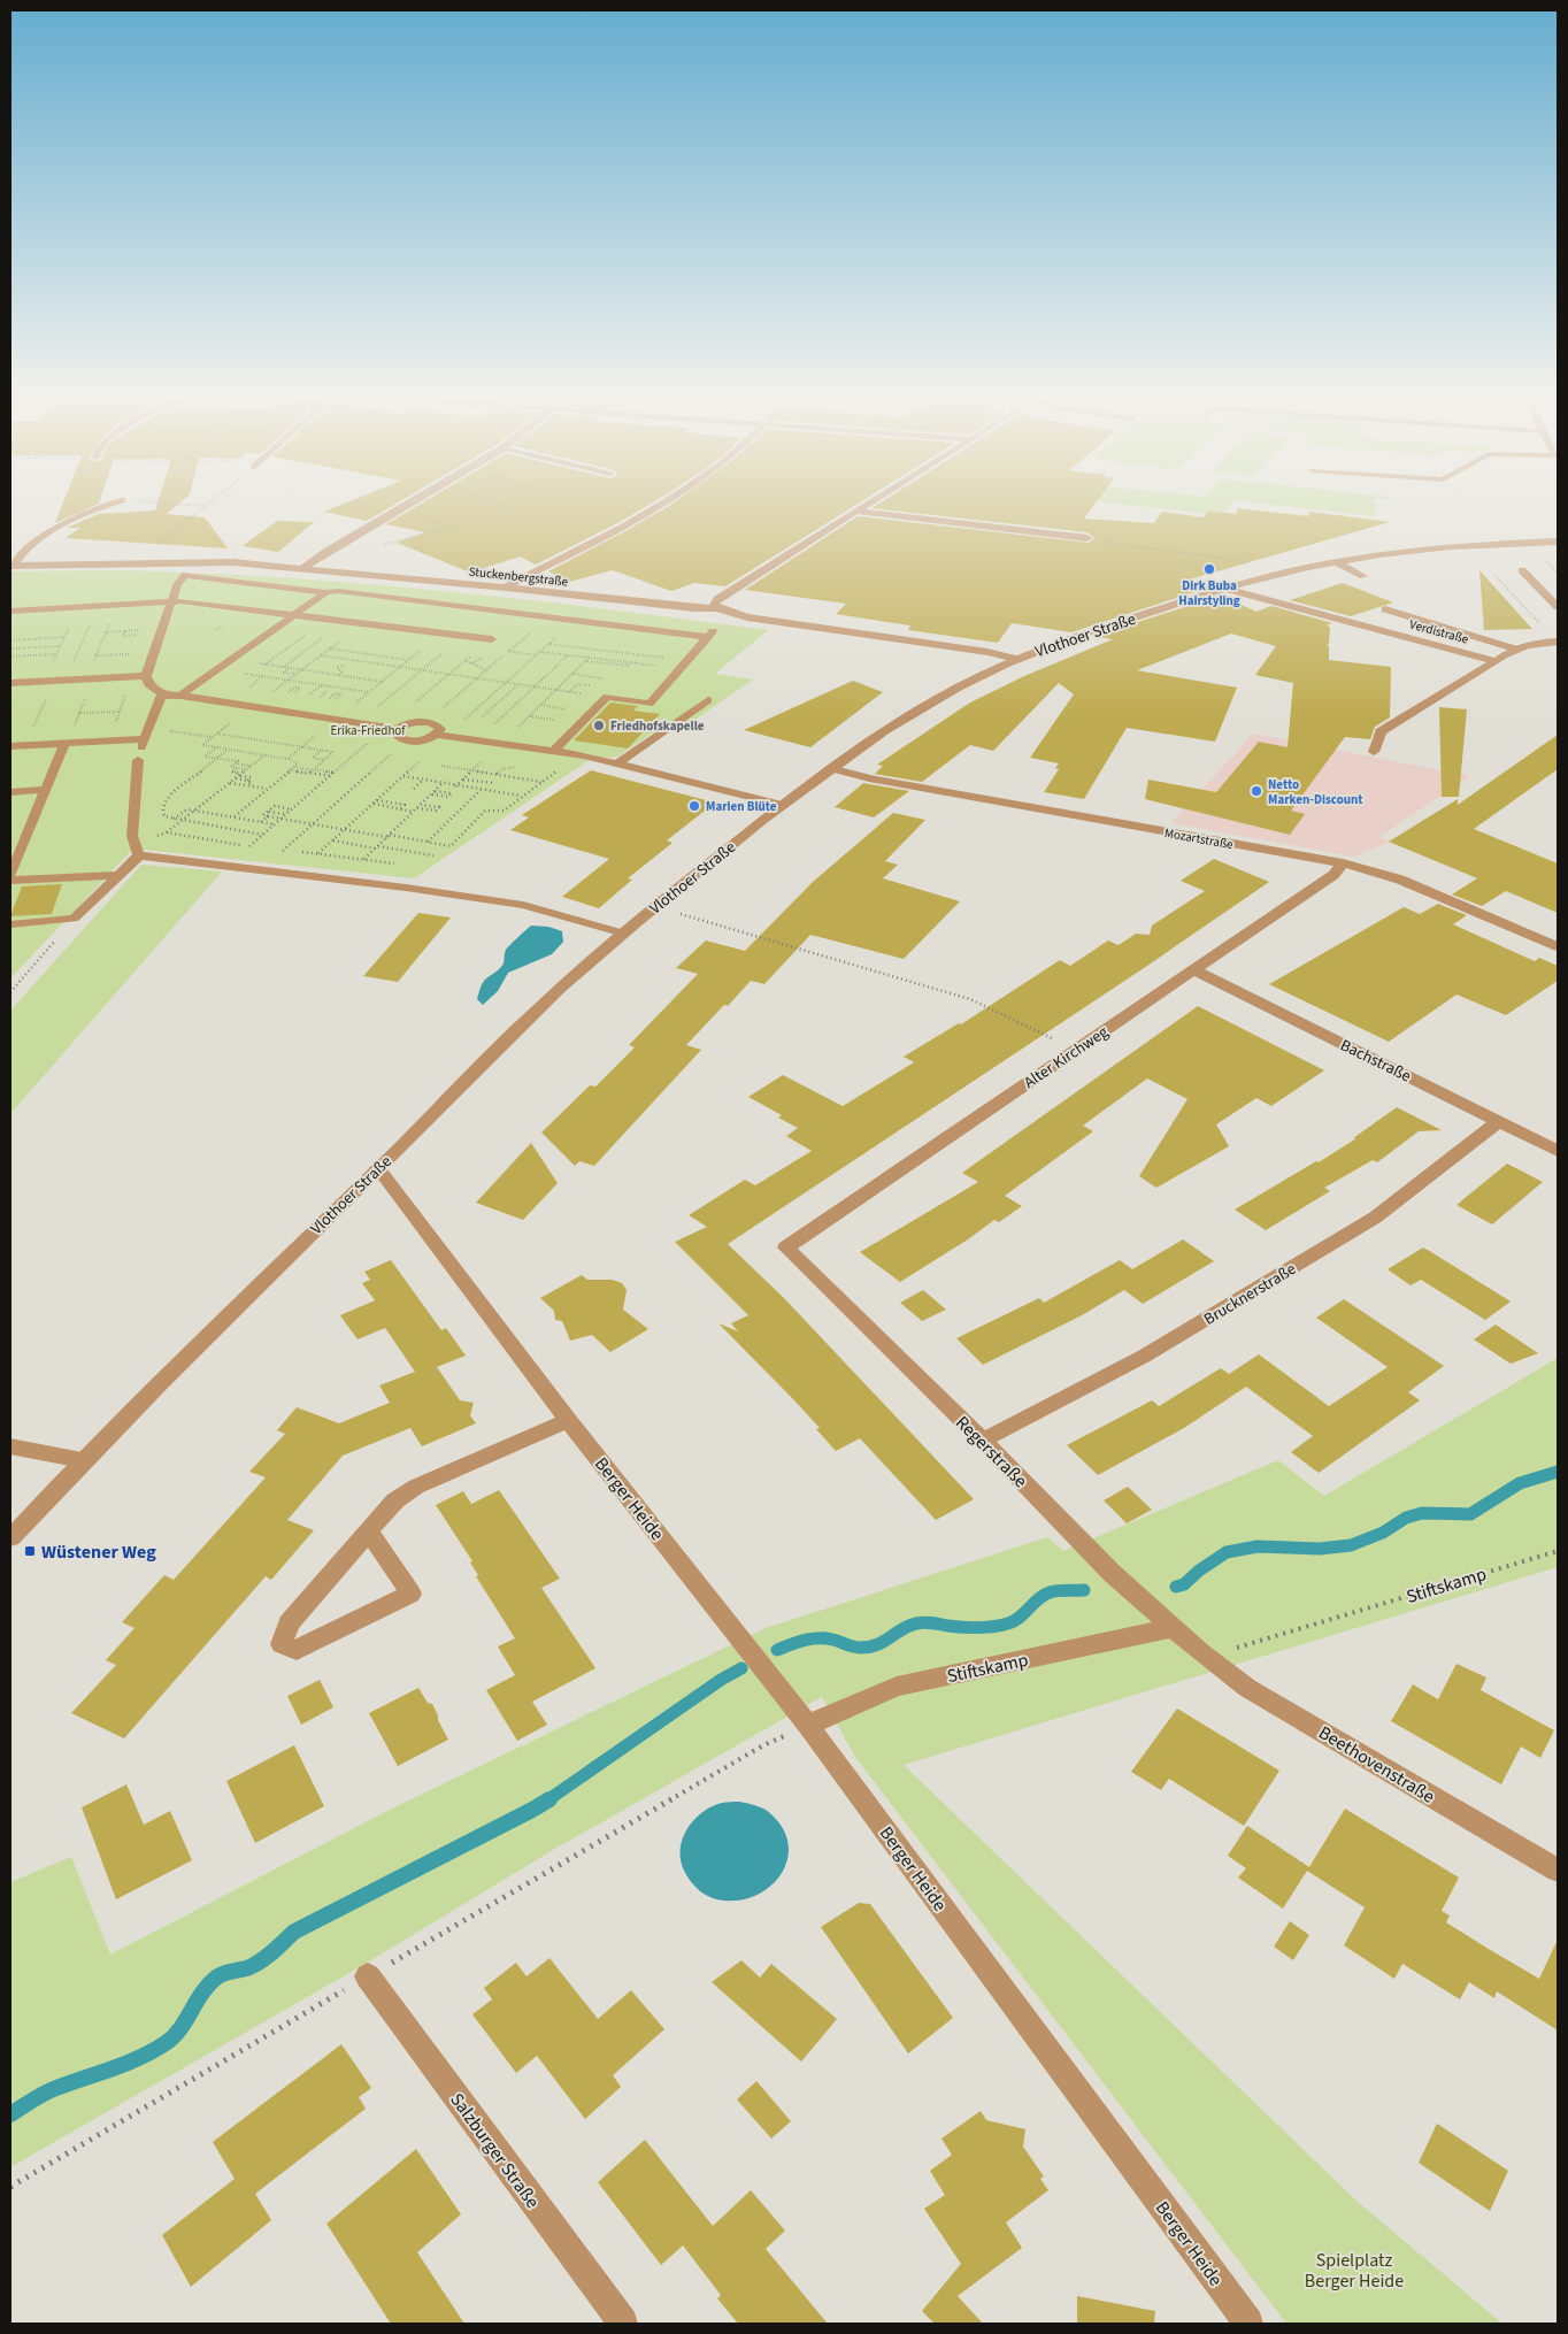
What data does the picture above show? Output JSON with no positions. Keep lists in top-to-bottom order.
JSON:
{
  "streets": {
    "street": [
      "Stuckenbergstraße",
      "Verdistraße",
      "Vlothoer Straße",
      "Mozartstraße",
      "Alter Kirchweg",
      "Bachstraße",
      "Brucknerstraße",
      "Regerstraße",
      "Berger Heide",
      "Stiftskamp",
      "Beethovenstraße",
      "Salzburger Straße"
    ]
  },
  "crossings": [
    ["Stuckenbergstraße", "Vlothoer Straße"],
    ["Verdistraße", "Vlothoer Straße"],
    ["Vlothoer Straße", "Mozartstraße"],
    ["Vlothoer Straße", "Berger Heide"],
    ["Mozartstraße", "Alter Kirchweg"],
    ["Alter Kirchweg", "Bachstraße"],
    ["Alter Kirchweg", "Regerstraße"],
    ["Bachstraße", "Brucknerstraße"],
    ["Brucknerstraße", "Regerstraße"],
    ["Regerstraße", "Stiftskamp"],
    ["Regerstraße", "Beethovenstraße"],
    ["Berger Heide", "Stiftskamp"],
    ["Stiftskamp", "Beethovenstraße"]
  ],
  "parks": ["Erika-Friedhof", "Spielplatz Berger Heide"],
  "places": {
    "other": [
      "Dirk Buba Hairstyling",
      "Friedhofskapelle",
      "Netto Marken-Discount",
      "Marien Blüte"
    ],
    "transit": ["Wüstener Weg"]
  }
}
